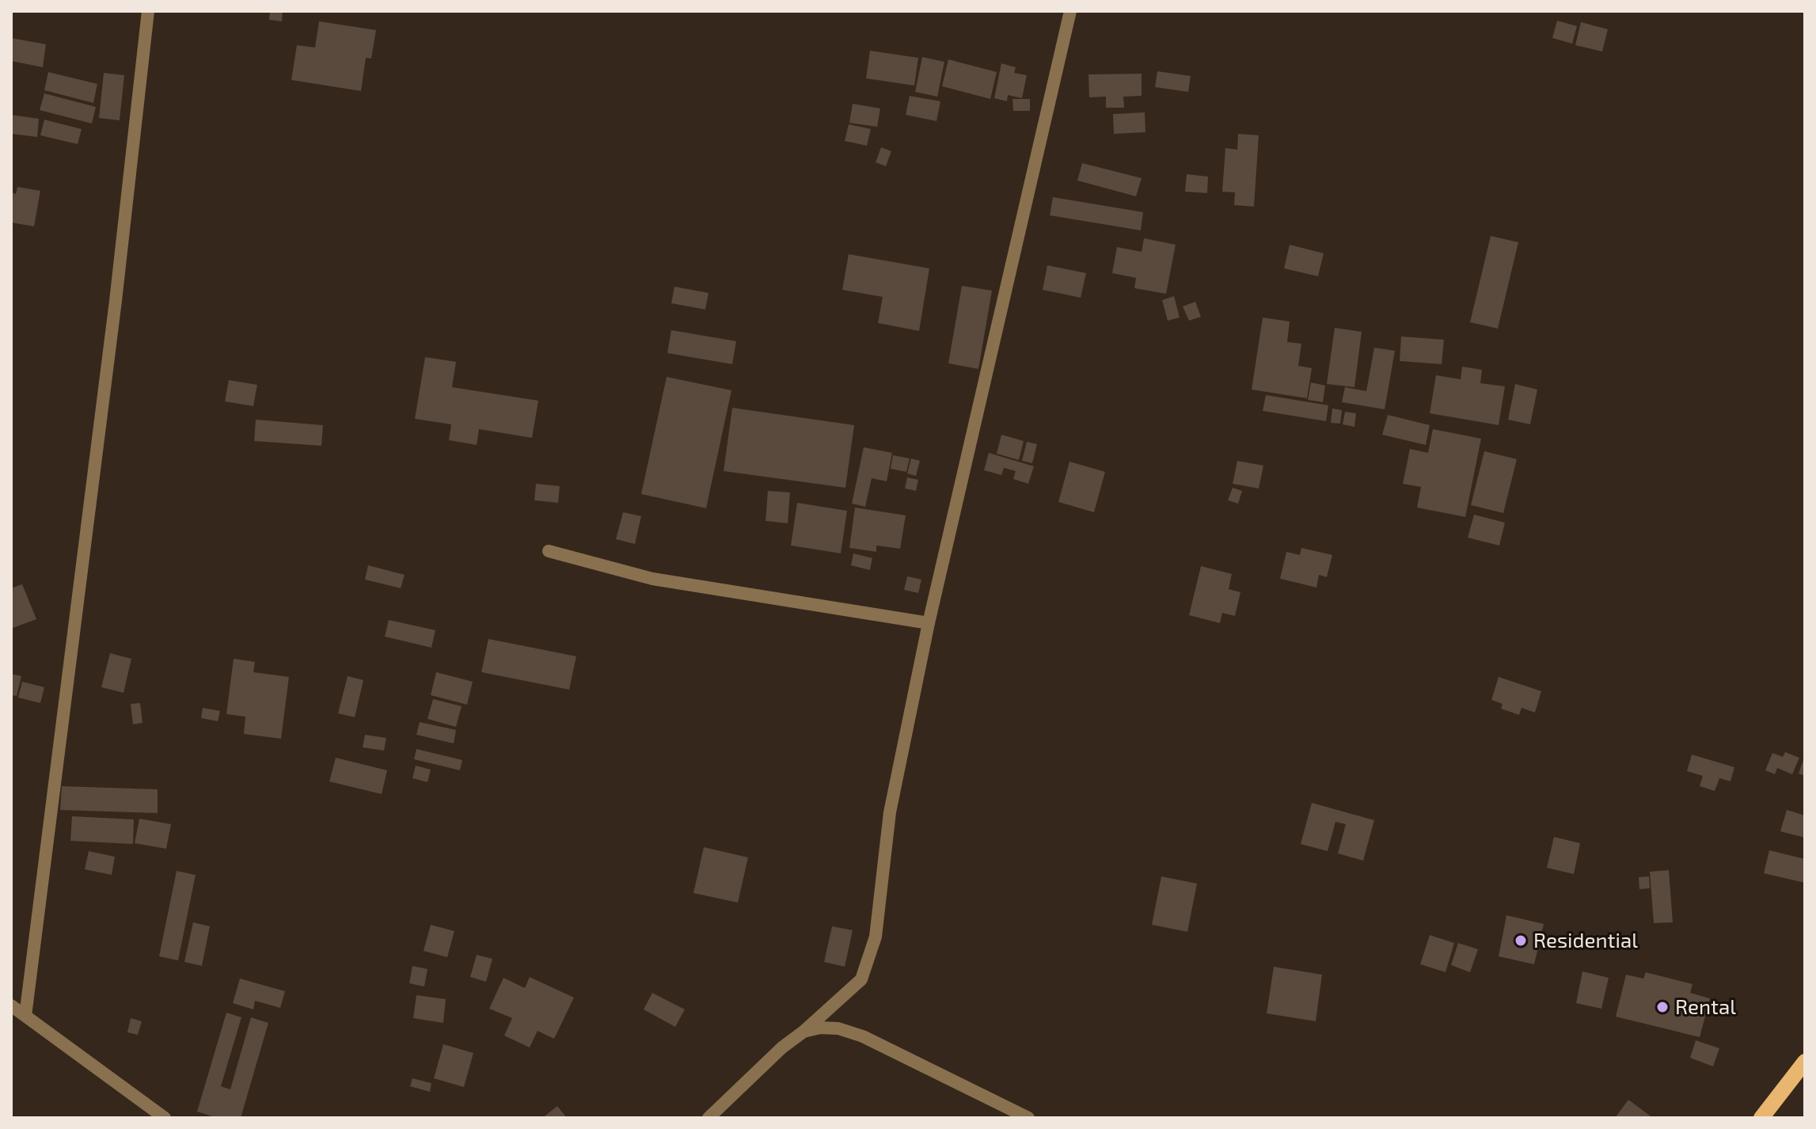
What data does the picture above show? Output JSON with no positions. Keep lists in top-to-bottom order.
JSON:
{
  "places": ["Residential", "Rental"]
}
